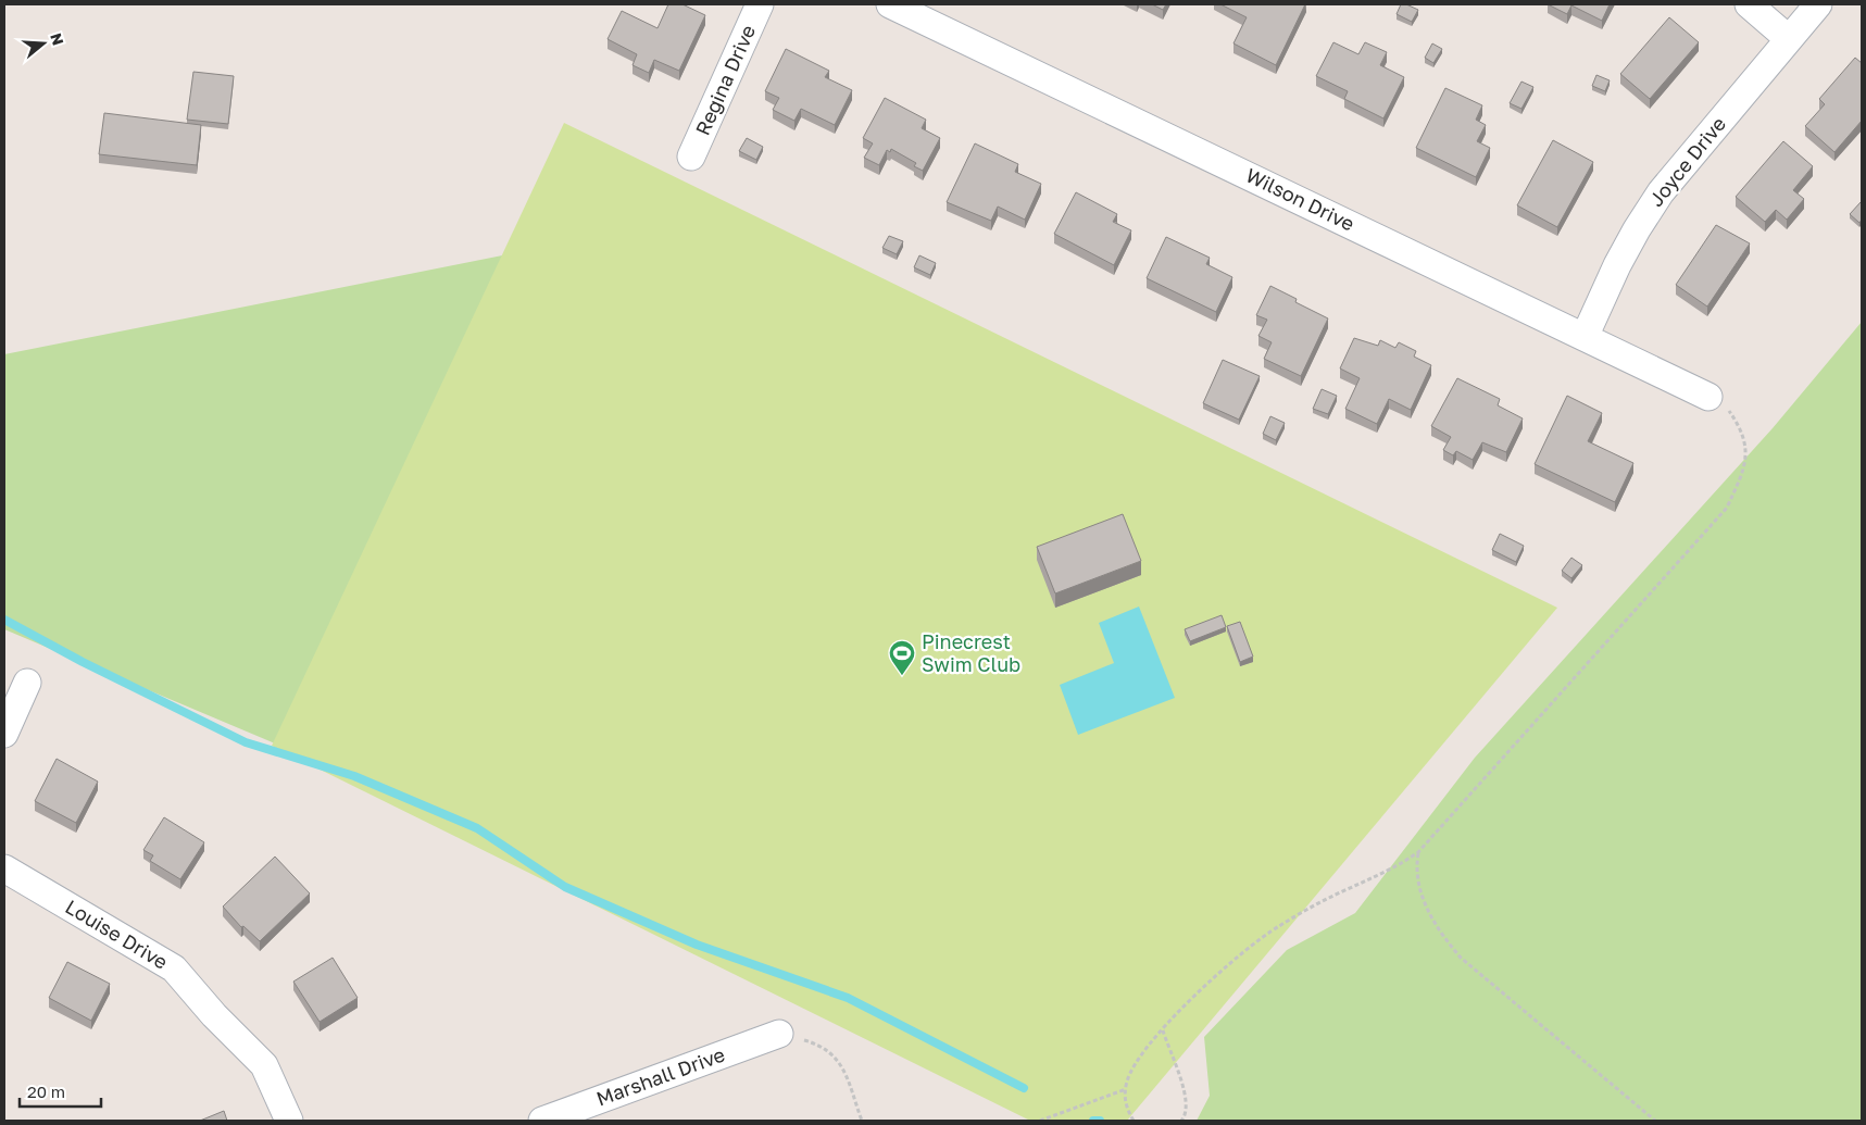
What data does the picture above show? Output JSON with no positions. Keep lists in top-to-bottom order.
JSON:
{
  "streets": {
    "street": [
      "Regina Drive",
      "Joyce Drive",
      "Wilson Drive",
      "Louise Drive",
      "Marshall Drive"
    ]
  },
  "crossings": [
    ["Joyce Drive", "Wilson Drive"]
  ],
  "places": {
    "sports": ["Pinecrest Swim Club"]
  },
  "scale_bar": "20 m",
  "north": "right"
}
